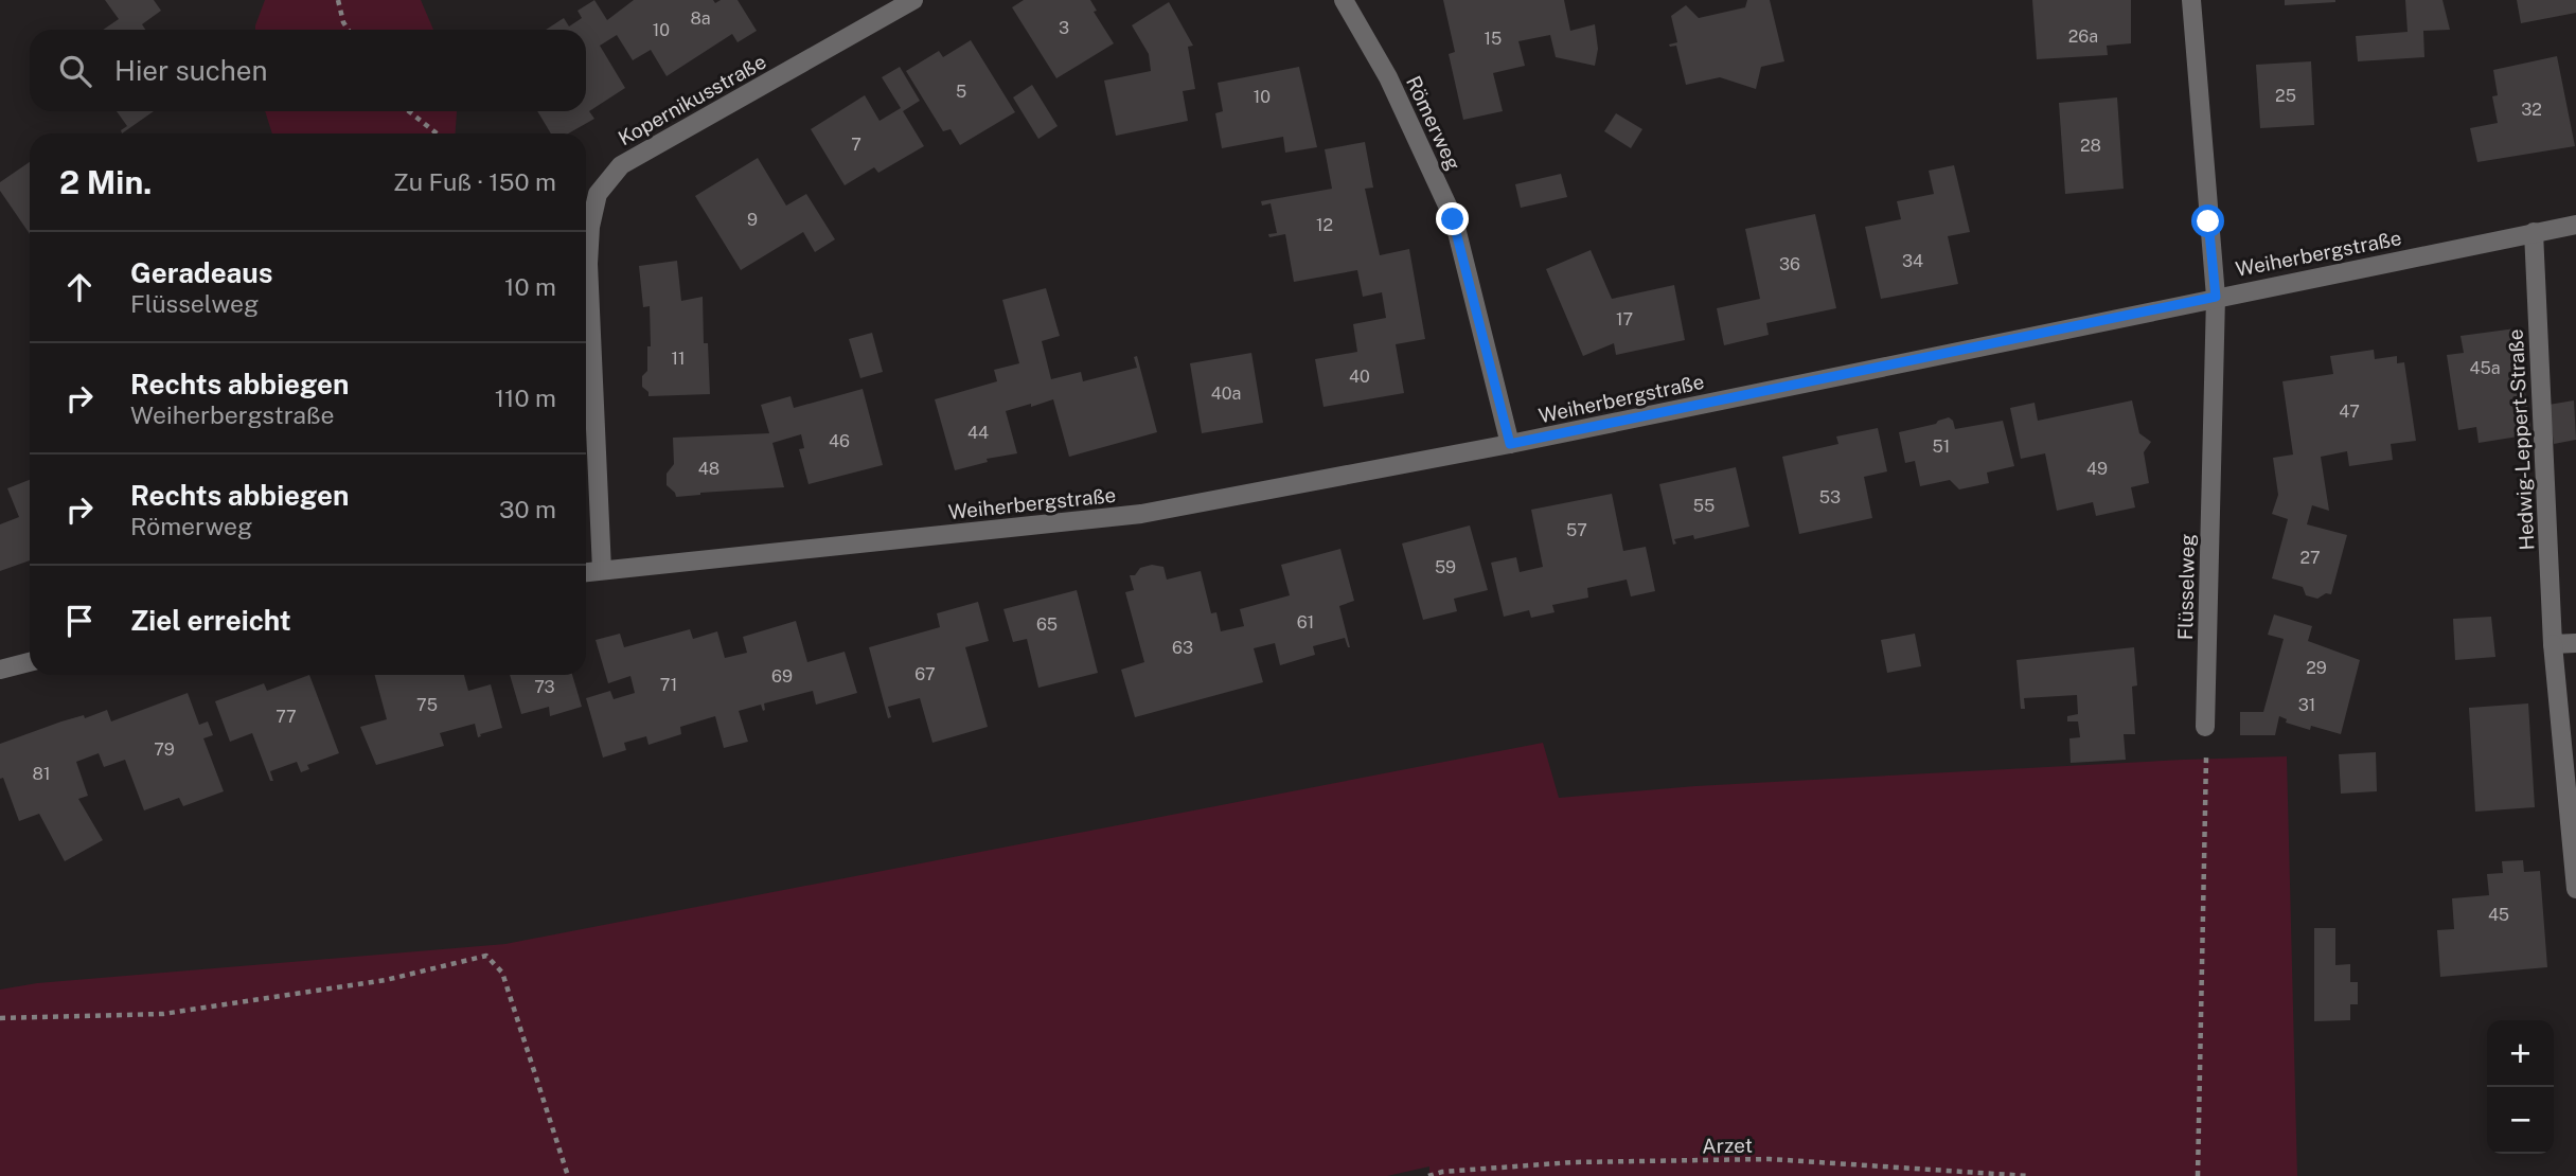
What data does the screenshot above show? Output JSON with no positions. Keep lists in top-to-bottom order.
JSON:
{
  "streets": {
    "street": [
      "Kopernikusstraße",
      "Römerweg",
      "Weiherbergstraße",
      "Hedwig-Leppert-Straße",
      "Flüsselweg"
    ],
    "path": ["Arzet"]
  },
  "crossings": [
    ["Kopernikusstraße", "Weiherbergstraße"],
    ["Römerweg", "Weiherbergstraße"],
    ["Weiherbergstraße", "Hedwig-Leppert-Straße"],
    ["Weiherbergstraße", "Flüsselweg"]
  ],
  "house_numbers": [
    "8a",
    "3",
    "10",
    "26a",
    "15",
    "5",
    "25",
    "10",
    "32",
    "7",
    "28",
    "9",
    "12",
    "34",
    "36",
    "17",
    "11",
    "45a",
    "40",
    "40a",
    "47",
    "44",
    "46",
    "51",
    "48",
    "49",
    "53",
    "55",
    "57",
    "27",
    "59",
    "61",
    "65",
    "63",
    "29",
    "67",
    "69",
    "71",
    "73",
    "75",
    "31",
    "77",
    "79",
    "81",
    "45"
  ],
  "page": {
    "search": "Hier suchen",
    "heading": ["2 Min.", "Zu Fuß · 150 m"],
    "list": [
      ["Geradeaus", "Flüsselweg", "10 m"],
      ["Rechts abbiegen", "Weiherbergstraße", "110 m"],
      ["Rechts abbiegen", "Römerweg", "30 m"],
      "Ziel erreicht"
    ],
    "map_buttons": ["+", "−"]
  }
}
